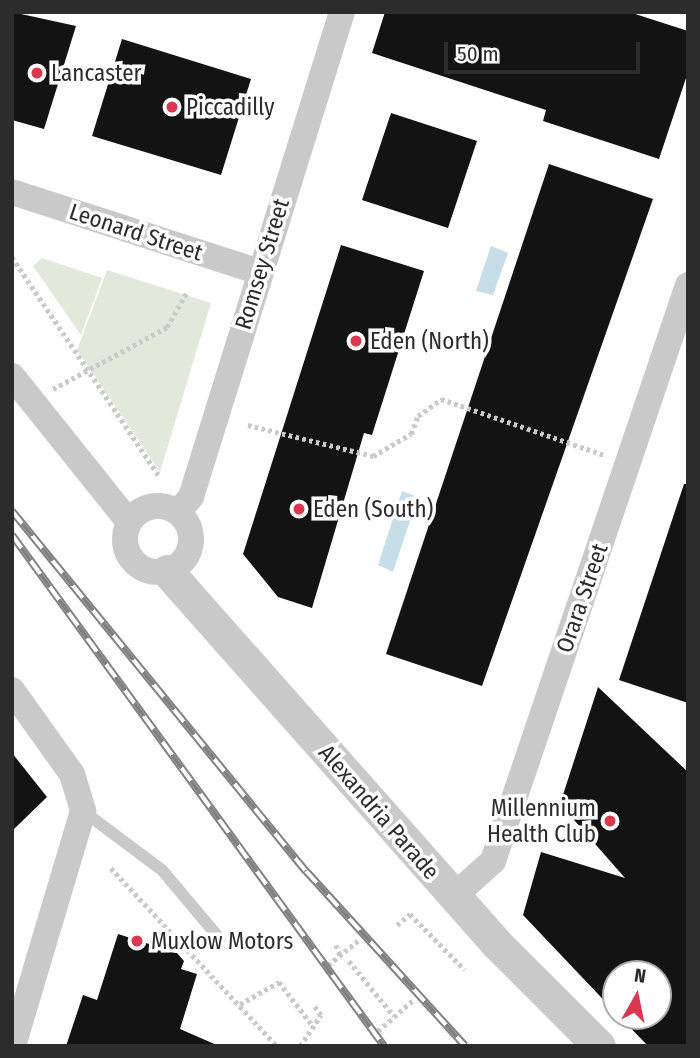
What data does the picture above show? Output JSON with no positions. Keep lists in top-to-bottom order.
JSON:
{
  "streets": {
    "street": [
      "Leonard Street",
      "Romsey Street",
      "Orara Street",
      "Alexandria Parade"
    ]
  },
  "crossings": [
    ["Leonard Street", "Romsey Street"],
    ["Romsey Street", "Alexandria Parade"],
    ["Orara Street", "Alexandria Parade"]
  ],
  "places": [
    "Lancaster",
    "Piccadilly",
    "Eden (North)",
    "Eden (South)",
    "Millennium Health Club",
    "Muxlow Motors"
  ],
  "scale_bar": "50 m",
  "north": "top"
}
